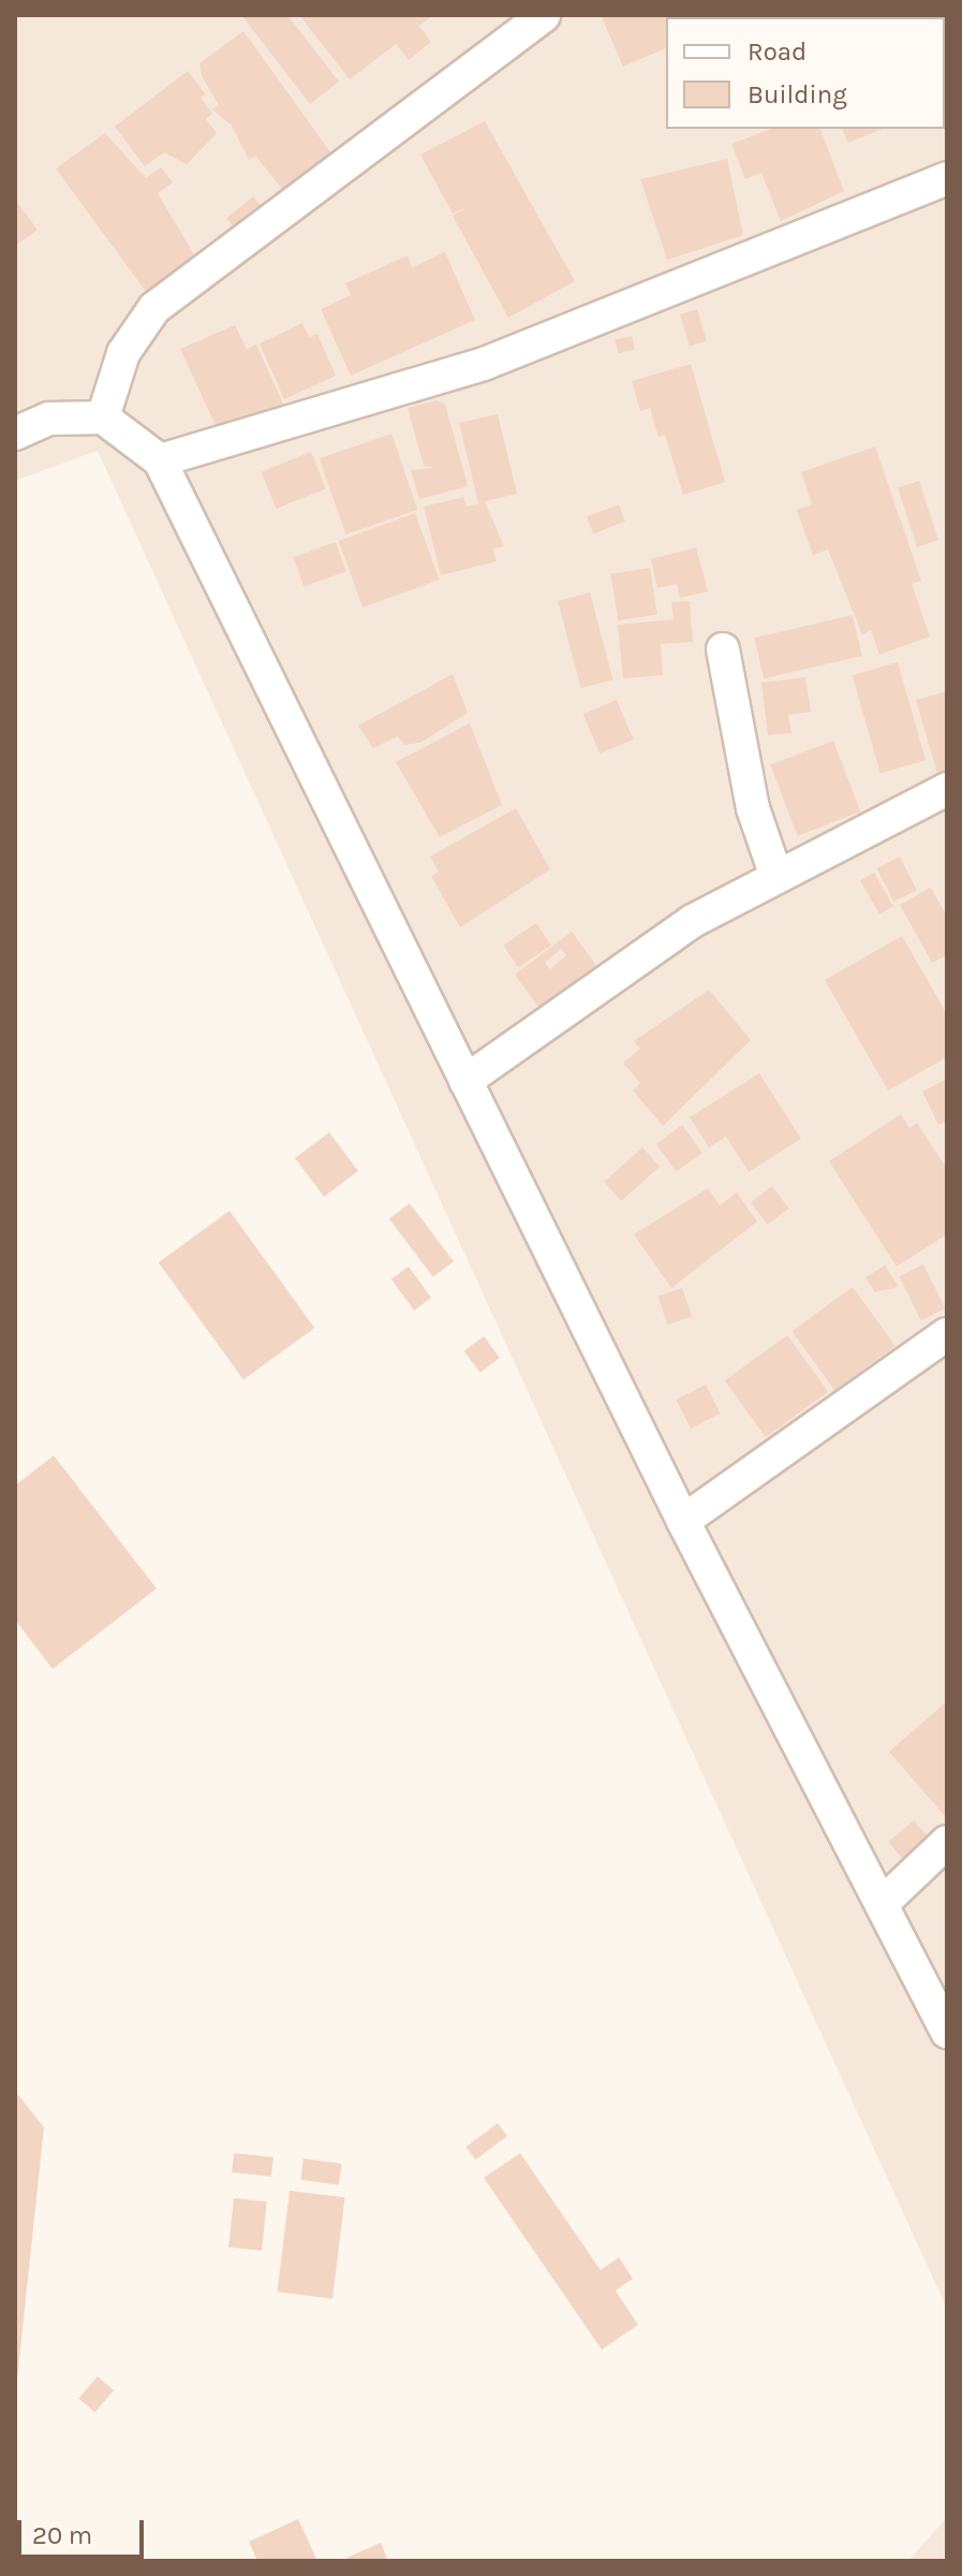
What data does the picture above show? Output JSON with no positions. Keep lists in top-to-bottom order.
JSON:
{
  "legend": ["Road", "Building"],
  "scale_bar": "20 m"
}
